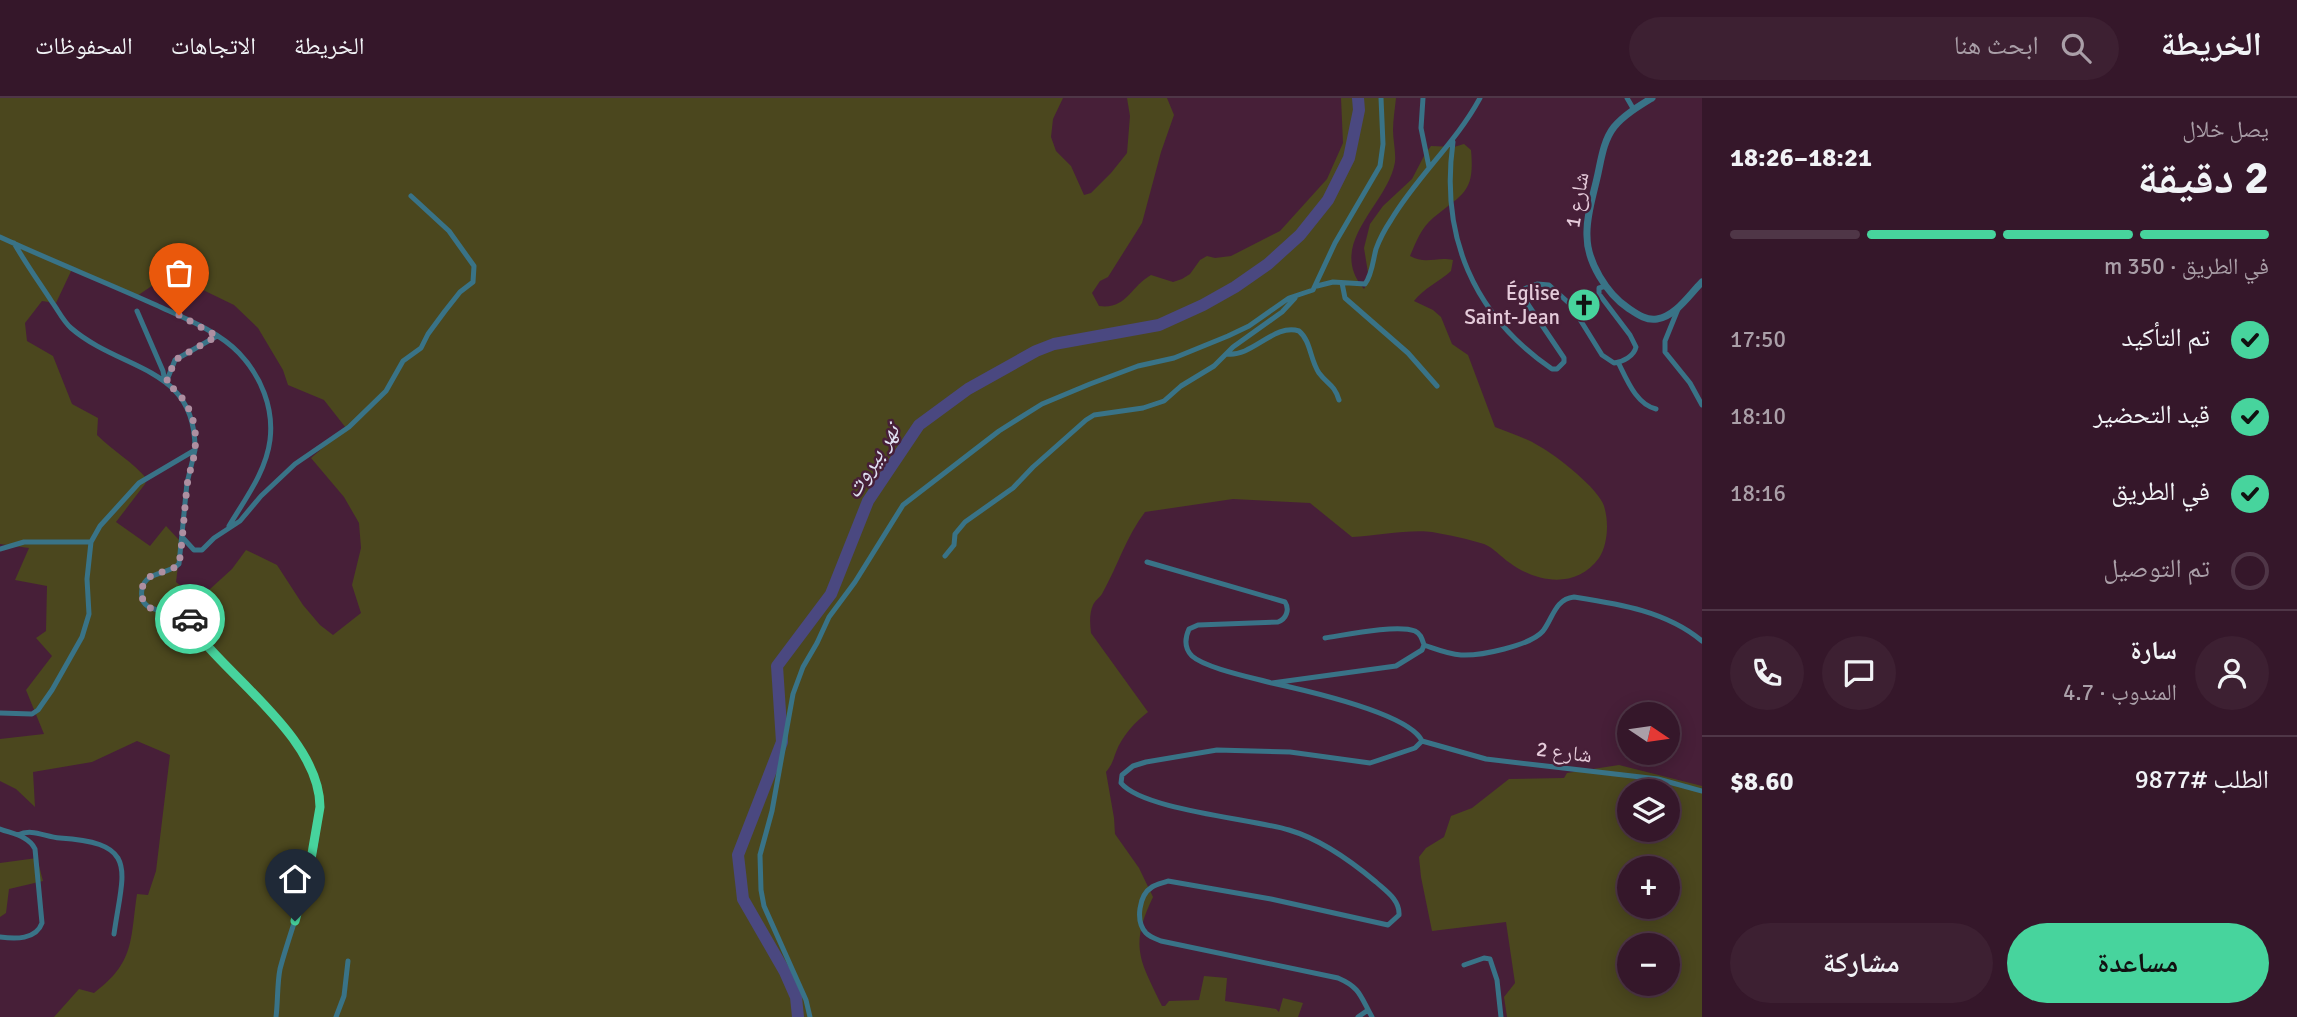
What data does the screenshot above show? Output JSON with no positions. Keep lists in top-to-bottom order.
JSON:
{
  "streets": {
    "street": ["شارع 1", "شارع 2"]
  },
  "water": ["نهر بيروت"],
  "places": {
    "church": ["Église Saint-Jean"]
  },
  "north": "right",
  "page": {
    "header": "الخريطة",
    "search": "ابحث هنا",
    "nav": ["الخريطة", "الاتجاهات", "المحفوظات"],
    "heading": ["2 دقيقة", "يصل خلال", "18:21–18:26"],
    "panel": [
      "سارة",
      "المندوب · 4.7",
      "الطلب #9877",
      "$8.60"
    ],
    "bar": "في الطريق · 350 m",
    "list": [
      ["تم التأكيد", "17:50"],
      ["قيد التحضير", "18:10"],
      ["في الطريق", "18:16"],
      "تم التوصيل"
    ],
    "map_buttons": ["+", "−"],
    "buttons": ["مساعدة", "مشاركة"]
  }
}
